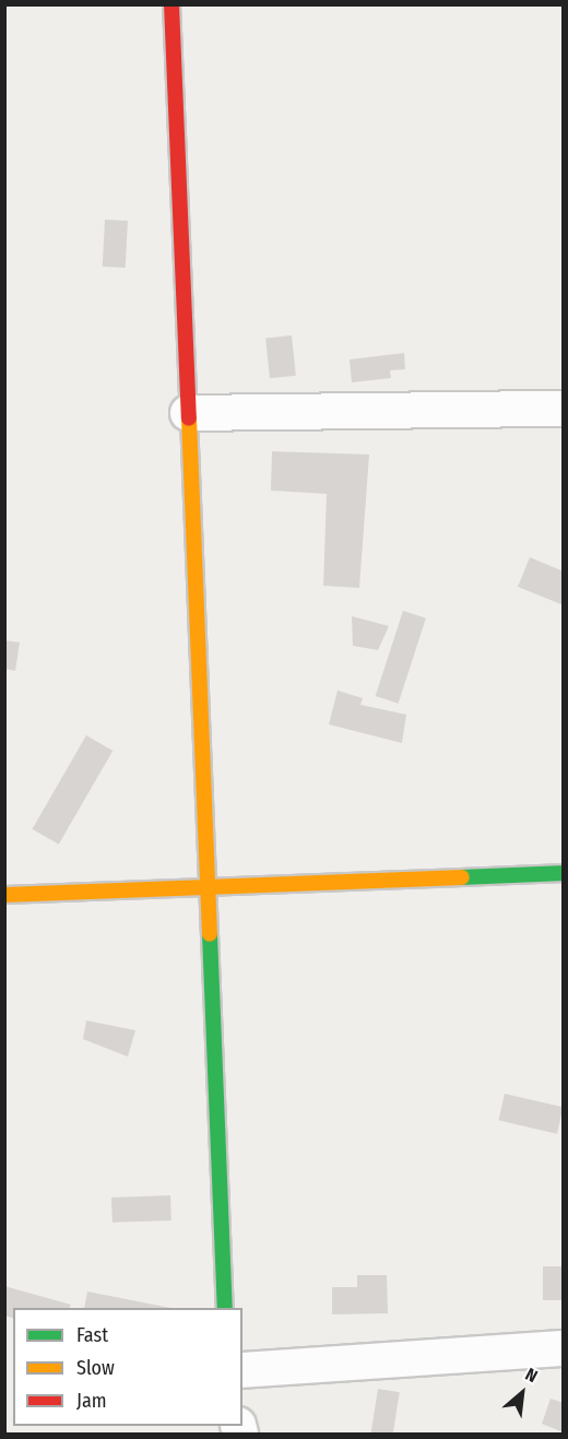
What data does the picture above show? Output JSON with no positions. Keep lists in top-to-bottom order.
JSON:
{
  "legend": ["Fast", "Slow", "Jam"],
  "north": "top right"
}
